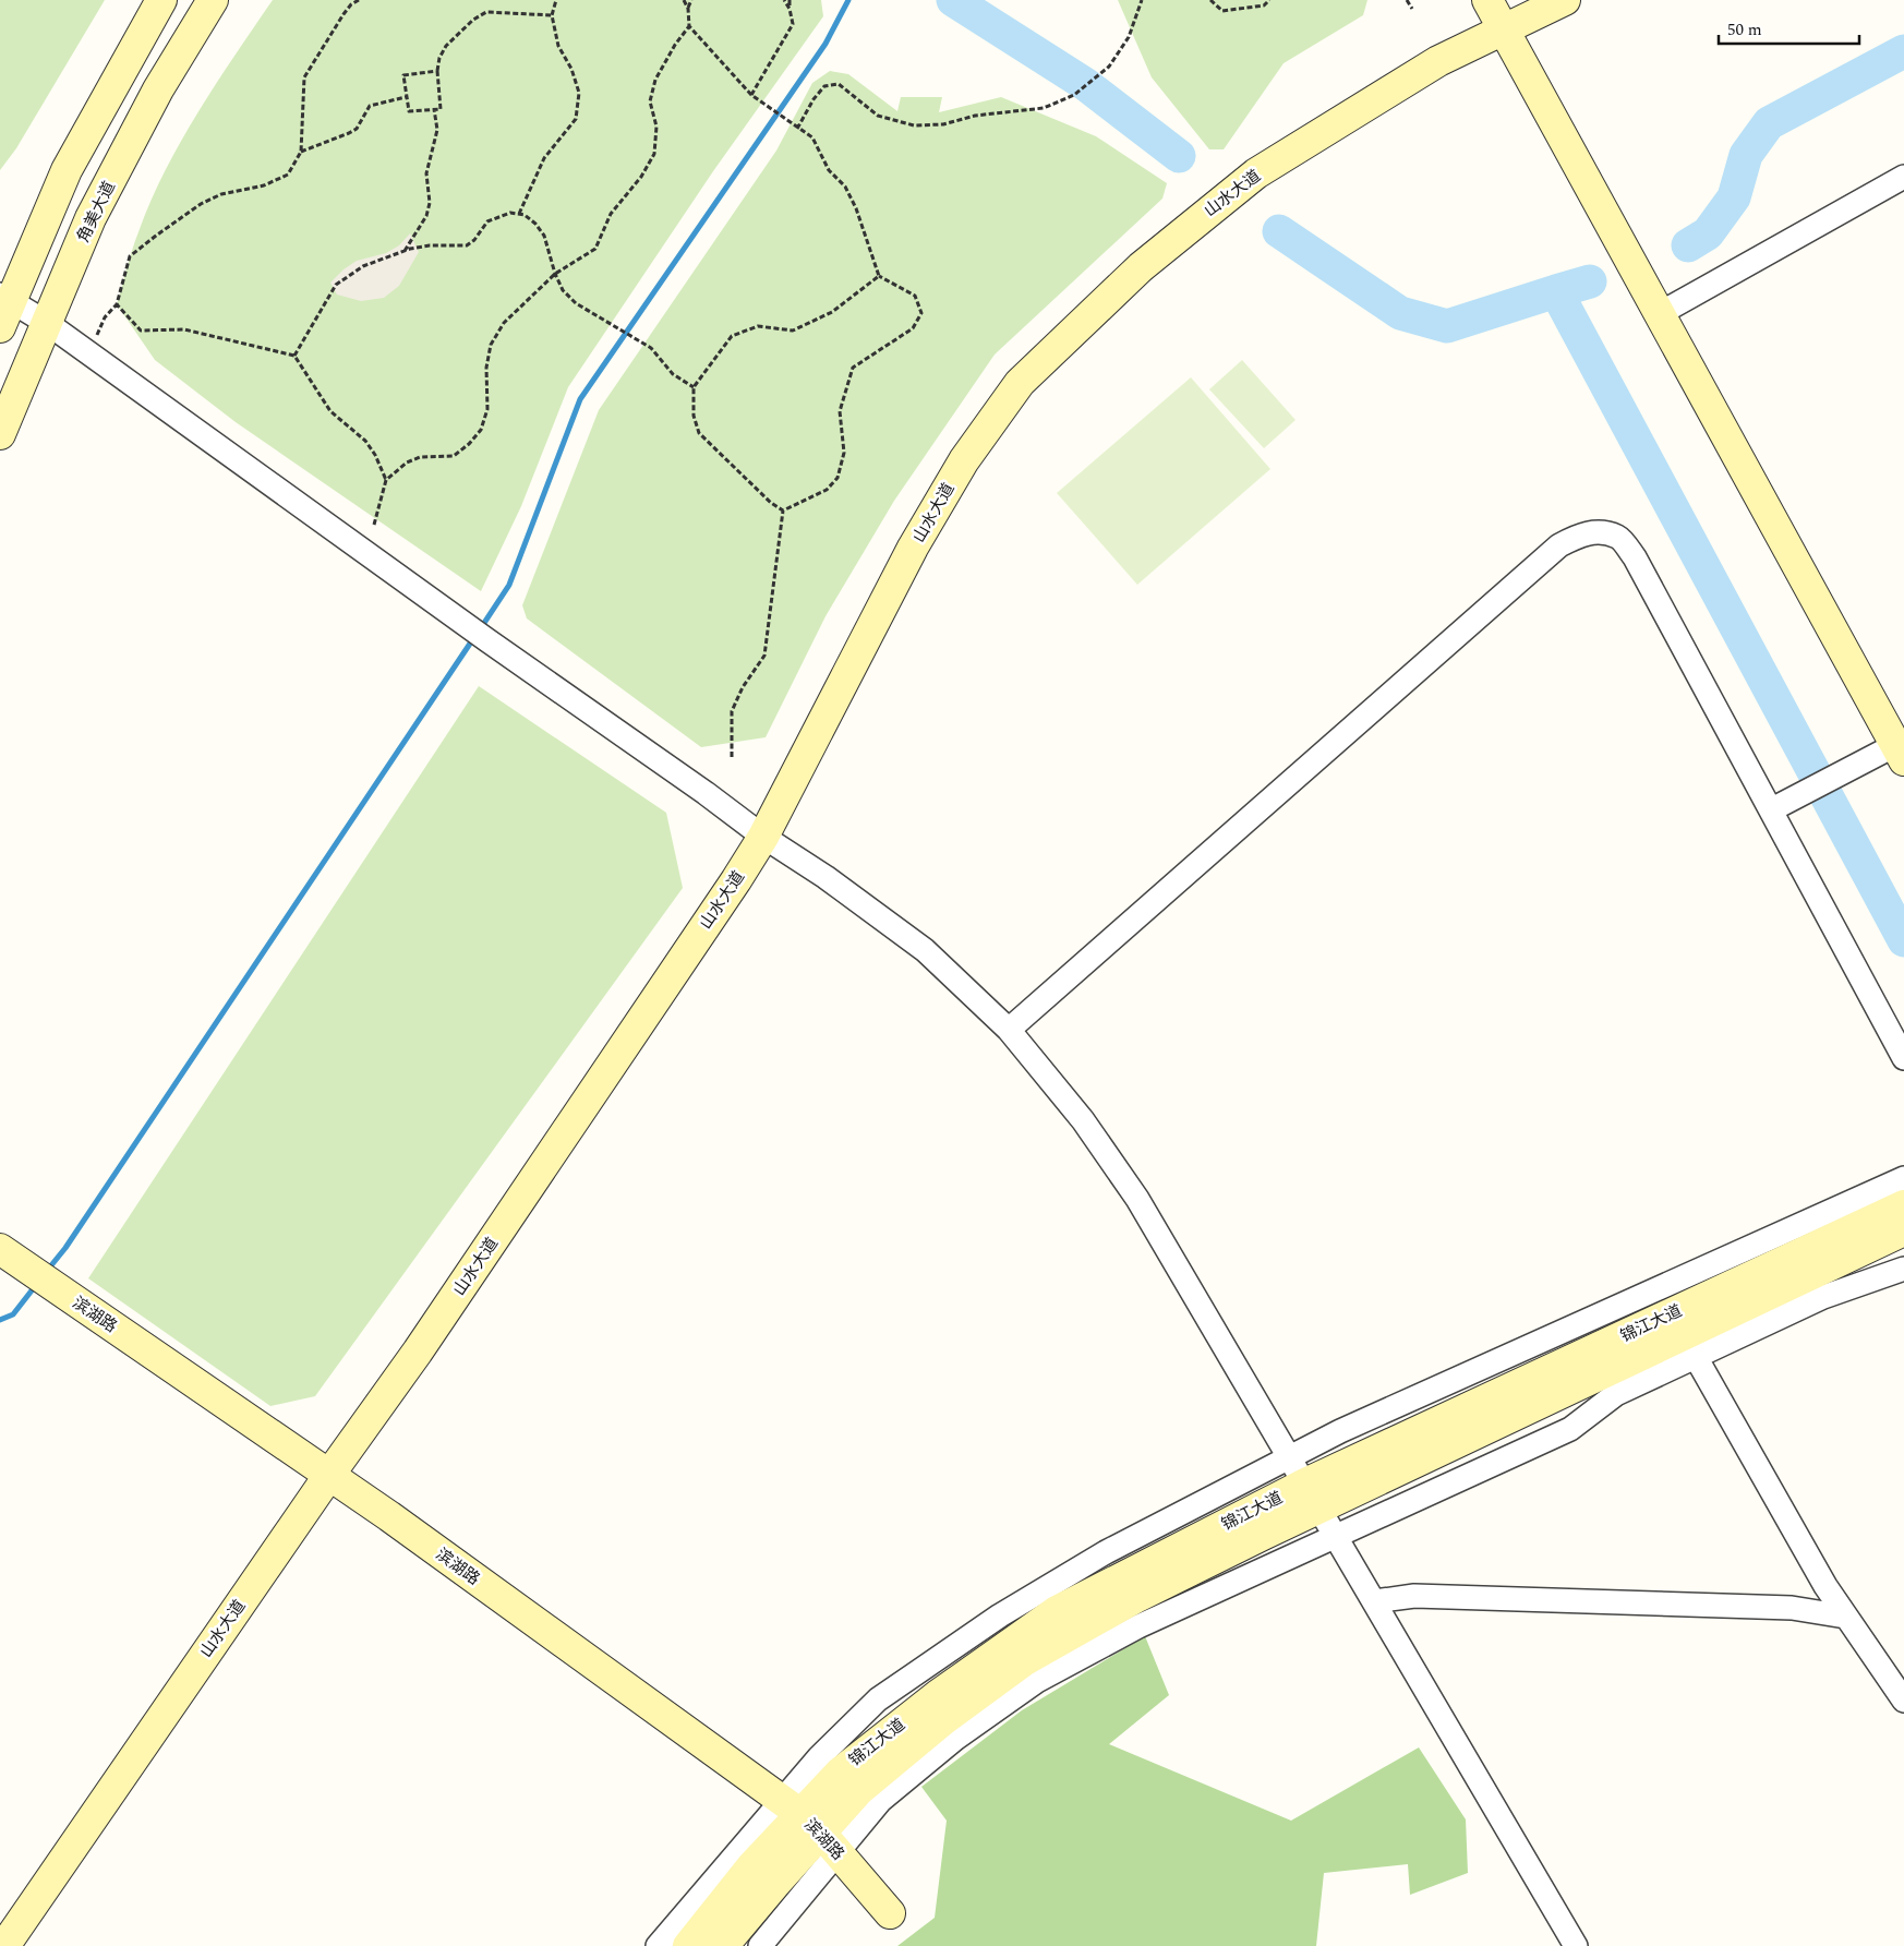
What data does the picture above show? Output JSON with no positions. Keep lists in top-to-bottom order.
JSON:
{
  "streets": {
    "street": [
      "山水大道",
      "角美大道",
      "滨湖路",
      "锦江大道"
    ]
  },
  "crossings": [
    ["山水大道", "滨湖路"],
    ["滨湖路", "锦江大道"]
  ],
  "scale_bar": "50 m"
}
